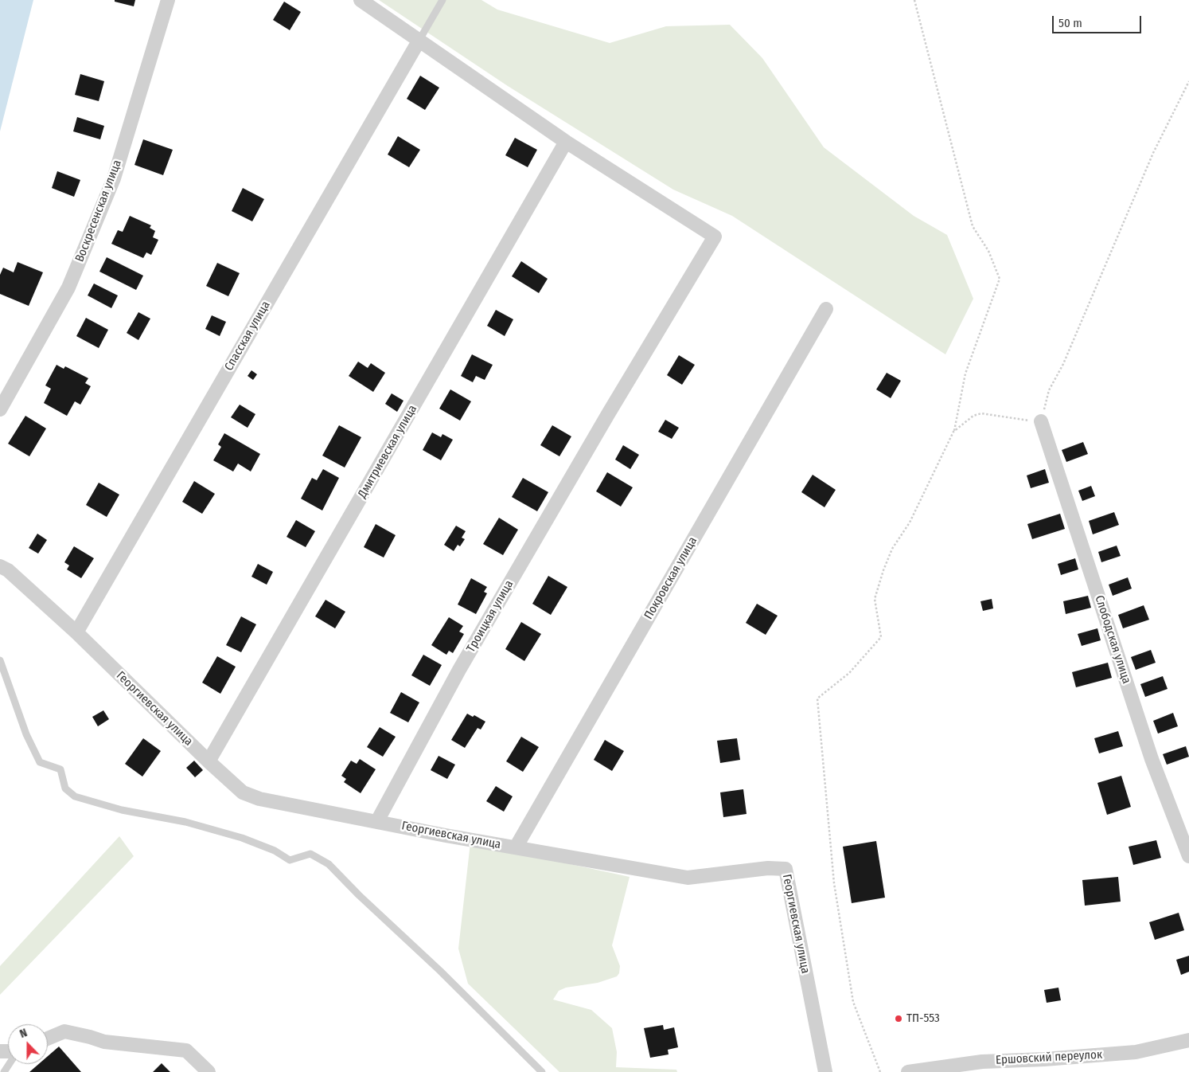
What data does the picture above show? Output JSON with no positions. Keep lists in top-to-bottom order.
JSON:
{
  "streets": {
    "street": [
      "Воскресенская улица",
      "Спасская улица",
      "Дмитриевская улица",
      "Покровская улица",
      "Троицкая улица",
      "Слободская улица",
      "Георгиевская улица",
      "Ершовский переулок"
    ]
  },
  "crossings": [
    ["Спасская улица", "Георгиевская улица"],
    ["Дмитриевская улица", "Троицкая улица"],
    ["Дмитриевская улица", "Георгиевская улица"],
    ["Покровская улица", "Георгиевская улица"],
    ["Троицкая улица", "Георгиевская улица"]
  ],
  "places": ["ТП-553"],
  "scale_bar": "50 m",
  "north": "top"
}
